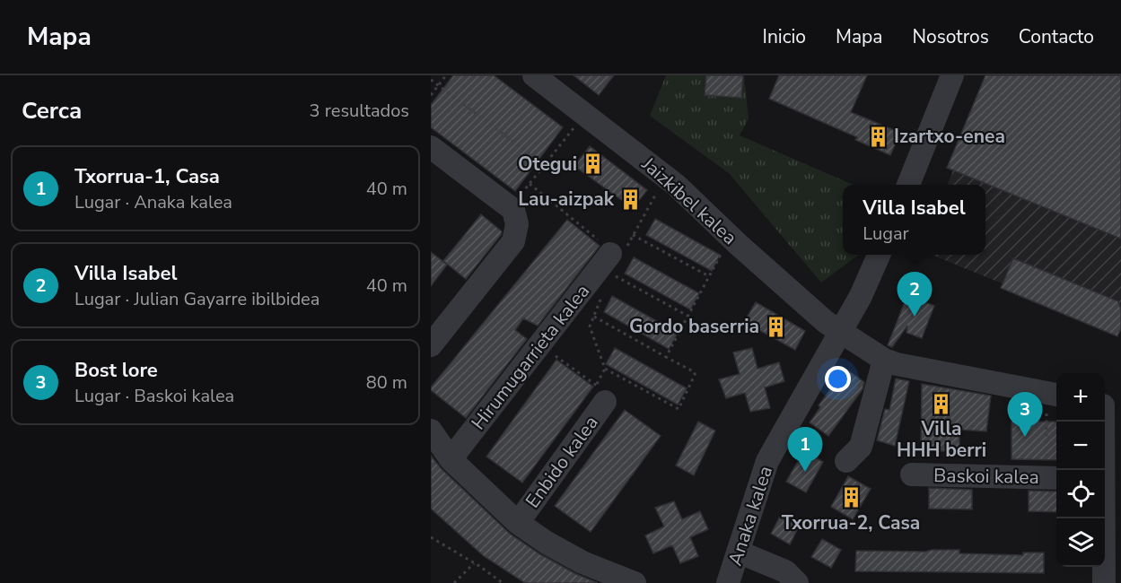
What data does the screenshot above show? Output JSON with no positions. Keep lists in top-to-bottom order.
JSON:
{
  "streets": {
    "street": [
      "Jaizkibel kalea",
      "Hirumugarrieta kalea",
      "Enbido kalea",
      "Baskoi kalea",
      "Anaka kalea"
    ]
  },
  "crossings": [
    ["Jaizkibel kalea", "Anaka kalea"]
  ],
  "places": {
    "building": [
      "Izartxo-enea",
      "Otegui",
      "Lau-aizpak",
      "Gordo baserria",
      "Villa HHH berri",
      "Txorrua-2, Casa"
    ]
  },
  "page": {
    "header": "Mapa",
    "nav": [
      "Inicio",
      "Mapa",
      "Nosotros",
      "Contacto"
    ],
    "heading": ["Cerca", "3 resultados"],
    "list": [
      {
        "mark": "1",
        "name": "Txorrua-1, Casa",
        "note": "Lugar · Anaka kalea",
        "value": "40 m"
      },
      {
        "mark": "2",
        "name": "Villa Isabel",
        "note": "Lugar · Julian Gayarre ibilbidea",
        "value": "40 m"
      },
      {
        "mark": "3",
        "name": "Bost lore",
        "note": "Lugar · Baskoi kalea",
        "value": "80 m"
      }
    ],
    "popup": ["Villa Isabel", "Lugar"],
    "pins": ["2", "3", "1"],
    "map_buttons": ["+", "−"]
  }
}
